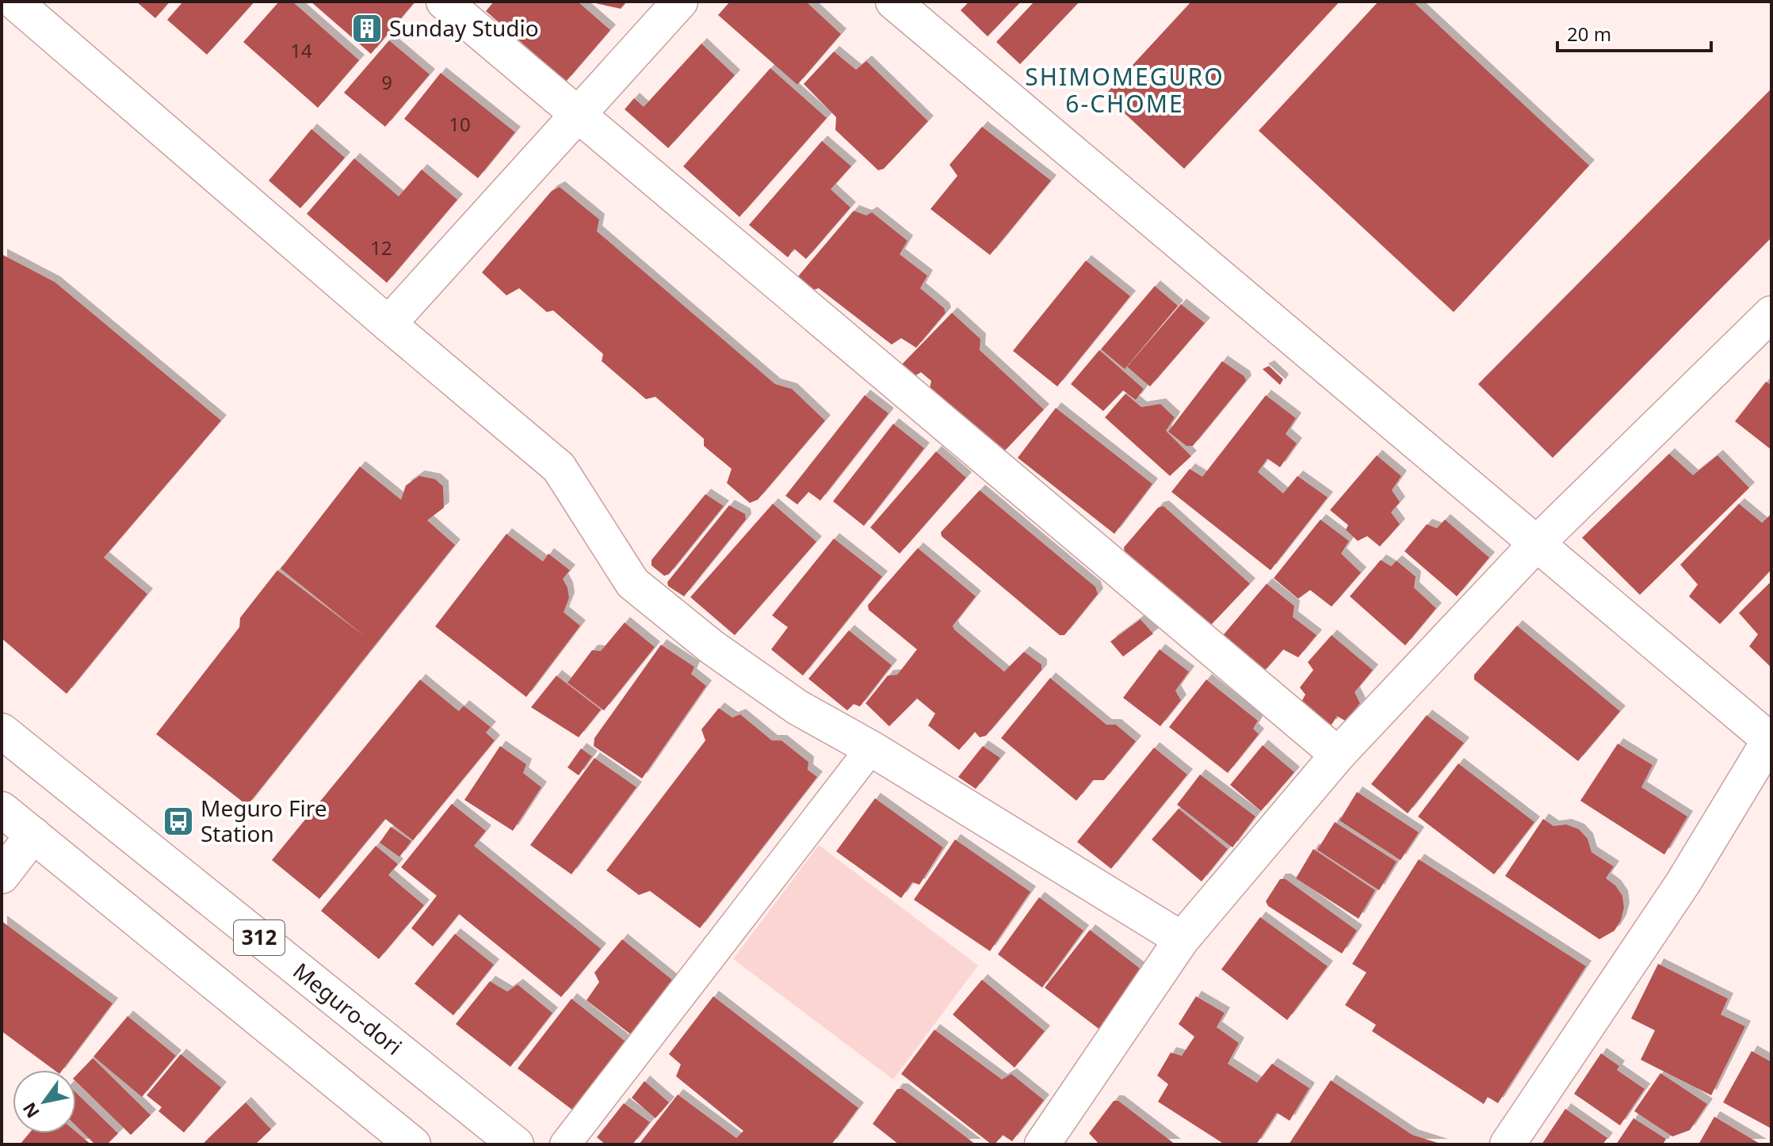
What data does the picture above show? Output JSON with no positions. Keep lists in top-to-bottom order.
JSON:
{
  "streets": {
    "street": ["312", "Meguro-dori"]
  },
  "districts": ["SHIMOMEGURO 6-CHOME"],
  "places": {
    "building": ["Sunday Studio"],
    "bus stop": ["Meguro Fire Station"]
  },
  "house_numbers": [
    "14",
    "9",
    "10",
    "12"
  ],
  "scale_bar": "20 m",
  "north": "bottom left"
}
